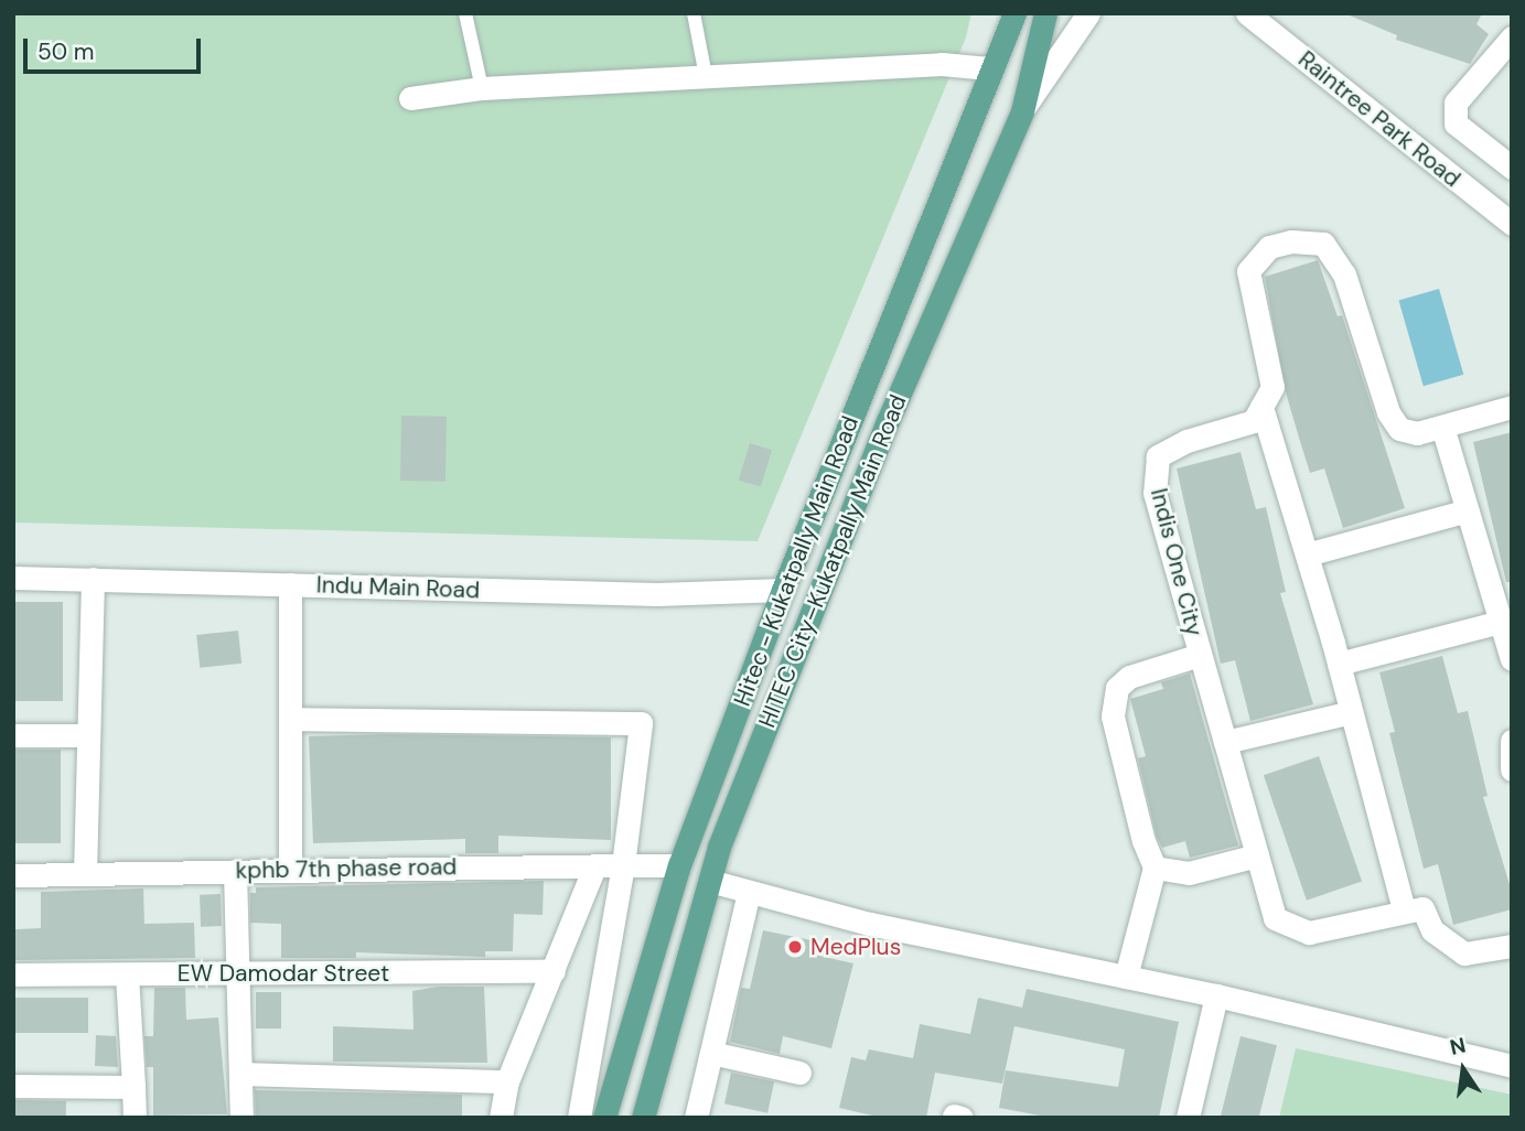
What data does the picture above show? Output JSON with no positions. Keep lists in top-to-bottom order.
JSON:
{
  "streets": {
    "main road": ["Hitec - Kukatpally Main Road", "HITEC City–Kukatpally Main Road"],
    "street": [
      "Raintree Park Road",
      "Indis One City",
      "Indu Main Road",
      "kphb 7th phase road",
      "EW Damodar Street"
    ]
  },
  "crossings": [
    ["Hitec - Kukatpally Main Road", "Indu Main Road"],
    ["Hitec - Kukatpally Main Road", "kphb 7th phase road"]
  ],
  "places": ["MedPlus"],
  "scale_bar": "50 m",
  "north": "top"
}
